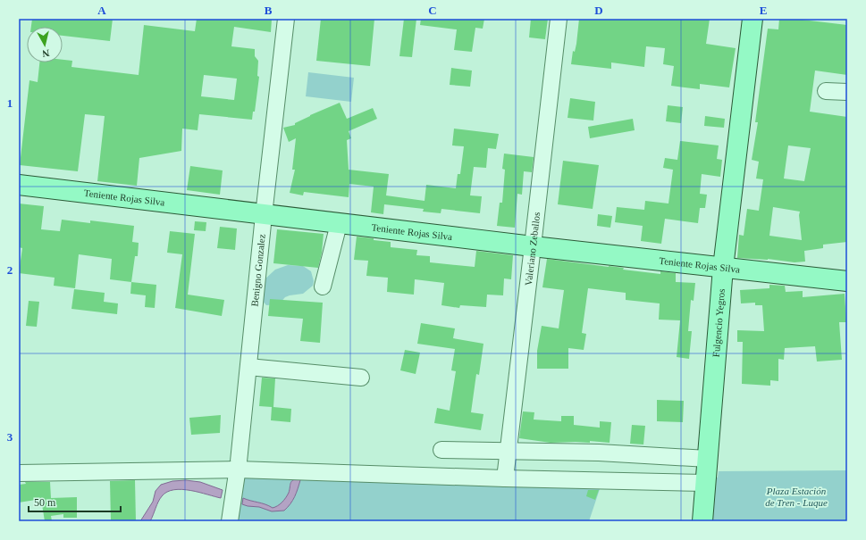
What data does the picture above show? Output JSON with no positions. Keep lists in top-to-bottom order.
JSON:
{
  "streets": {
    "main road": ["Teniente Rojas Silva", "Fulgencio Yegros"],
    "street": ["Valeriano Zeballos", "Benigno Gonzalez"]
  },
  "crossings": [
    ["Teniente Rojas Silva", "Valeriano Zeballos"],
    ["Teniente Rojas Silva", "Benigno Gonzalez"],
    ["Teniente Rojas Silva", "Fulgencio Yegros"]
  ],
  "parks": ["Plaza Estación de Tren - Luque"],
  "scale_bar": "50 m",
  "north": "bottom",
  "grid": {
    "columns": [
      "A",
      "B",
      "C",
      "D",
      "E"
    ],
    "rows": ["1", "2", "3"]
  }
}
